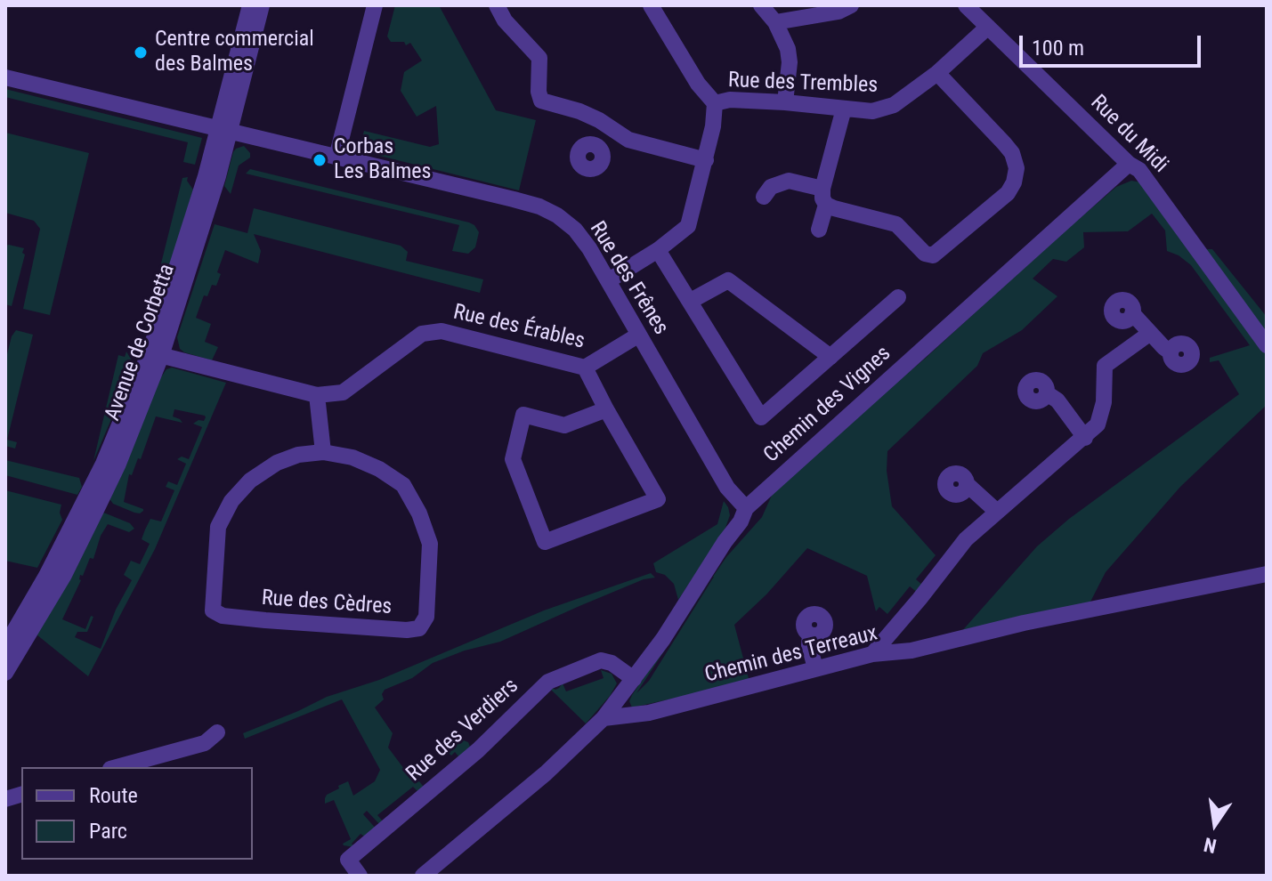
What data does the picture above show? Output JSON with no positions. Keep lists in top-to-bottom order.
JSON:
{
  "streets": {
    "street": [
      "Rue des Trembles",
      "Rue du Midi",
      "Rue des Frênes",
      "Rue des Érables",
      "Avenue de Corbetta",
      "Chemin des Vignes",
      "Rue des Cèdres",
      "Chemin des Terreaux",
      "Rue des Verdiers"
    ]
  },
  "crossings": [
    ["Rue des Trembles", "Rue du Midi"],
    ["Rue du Midi", "Chemin des Vignes"],
    ["Rue des Frênes", "Rue des Érables"],
    ["Rue des Frênes", "Avenue de Corbetta"],
    ["Rue des Frênes", "Chemin des Vignes"],
    ["Rue des Érables", "Avenue de Corbetta"],
    ["Chemin des Vignes", "Chemin des Terreaux"],
    ["Chemin des Vignes", "Rue des Verdiers"]
  ],
  "places": ["Centre commercial des Balmes", "Corbas Les Balmes"],
  "legend": ["Route", "Parc"],
  "scale_bar": "100 m",
  "north": "bottom"
}
